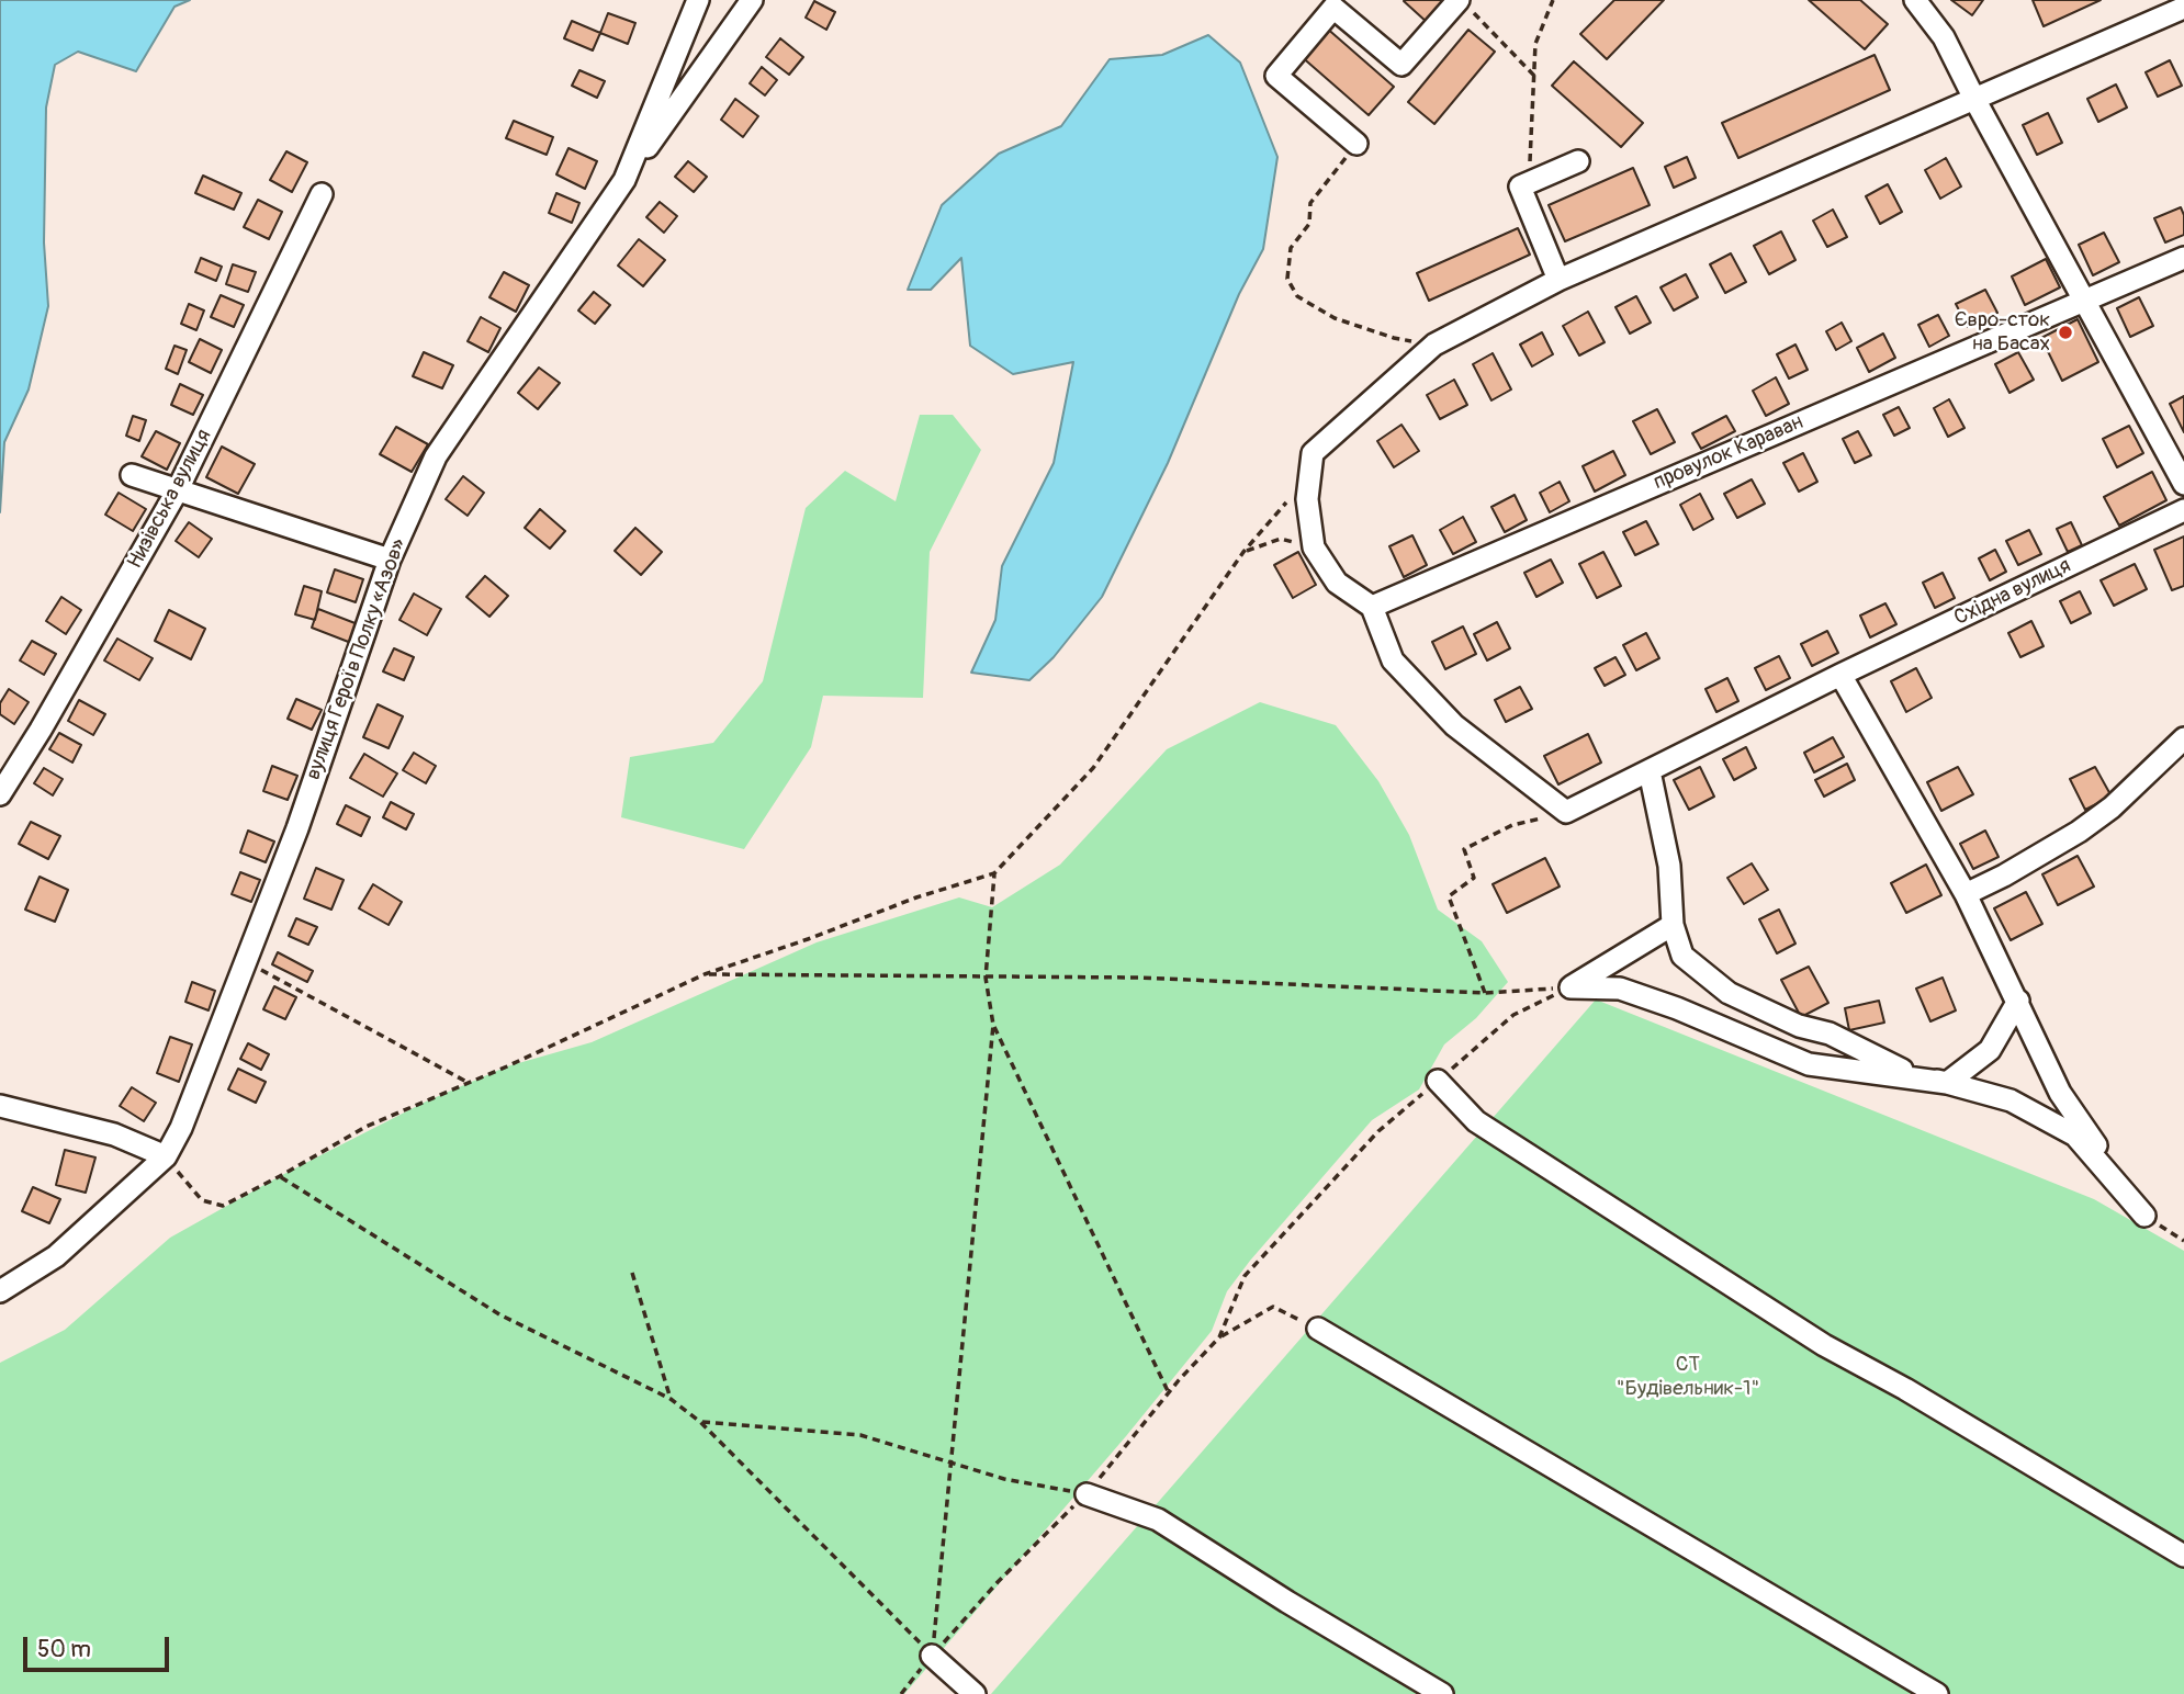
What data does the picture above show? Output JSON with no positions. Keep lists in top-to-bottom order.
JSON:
{
  "streets": {
    "street": [
      "провулок Караван",
      "Низівська вулиця",
      "Східна вулиця",
      "вулиця Героїв Полку «Азов»"
    ]
  },
  "crossings": [
    ["провулок Караван", "Східна вулиця"]
  ],
  "parks": ["СТ \"Будівельник-1\""],
  "places": ["Євро-сток на Басах"],
  "scale_bar": "50 m"
}
